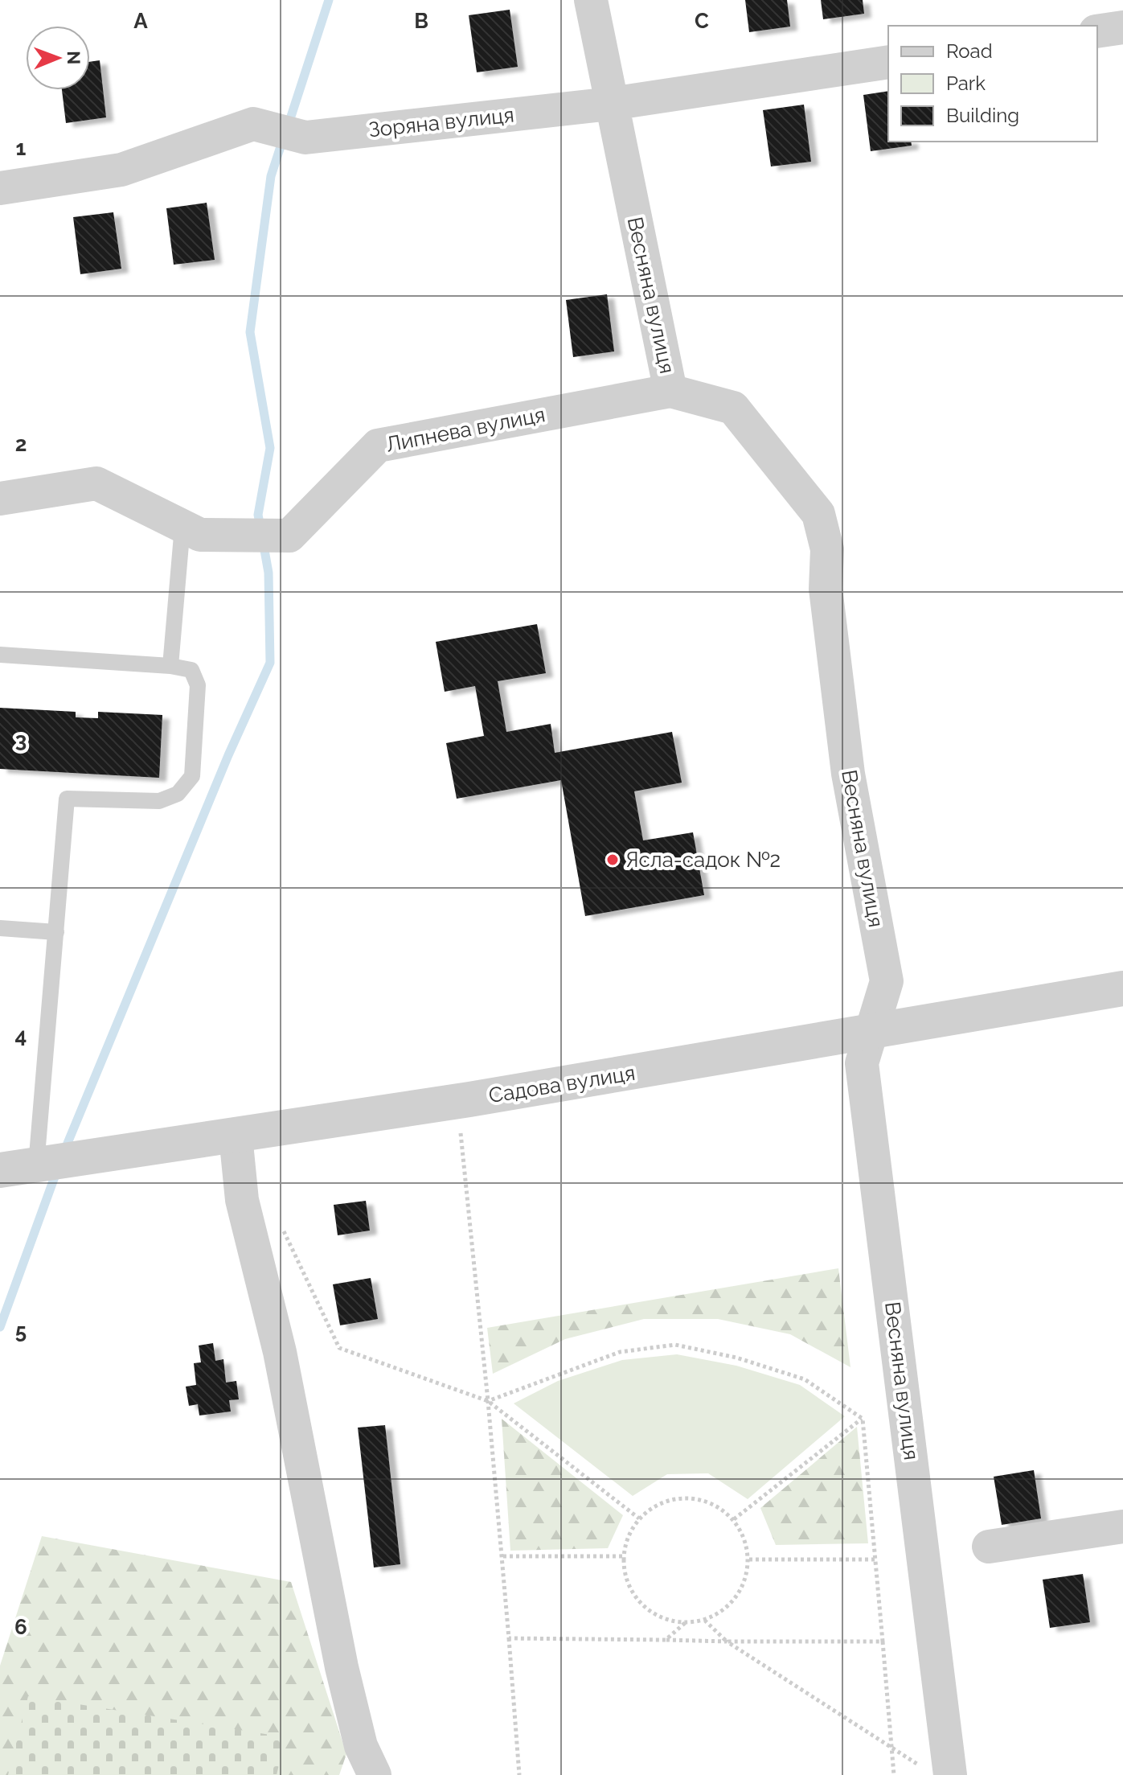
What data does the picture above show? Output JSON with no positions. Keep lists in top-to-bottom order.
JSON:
{
  "streets": {
    "street": [
      "Зоряна вулиця",
      "Весняна вулиця",
      "Липнева вулиця",
      "Садова вулиця"
    ]
  },
  "crossings": [
    ["Зоряна вулиця", "Весняна вулиця"],
    ["Весняна вулиця", "Липнева вулиця"],
    ["Весняна вулиця", "Садова вулиця"]
  ],
  "places": ["Ясла-садок №2"],
  "legend": ["Road", "Park", "Building"],
  "north": "right",
  "grid": {
    "columns": ["A", "B", "C"],
    "rows": [
      "1",
      "2",
      "3",
      "4",
      "5",
      "6"
    ]
  }
}
